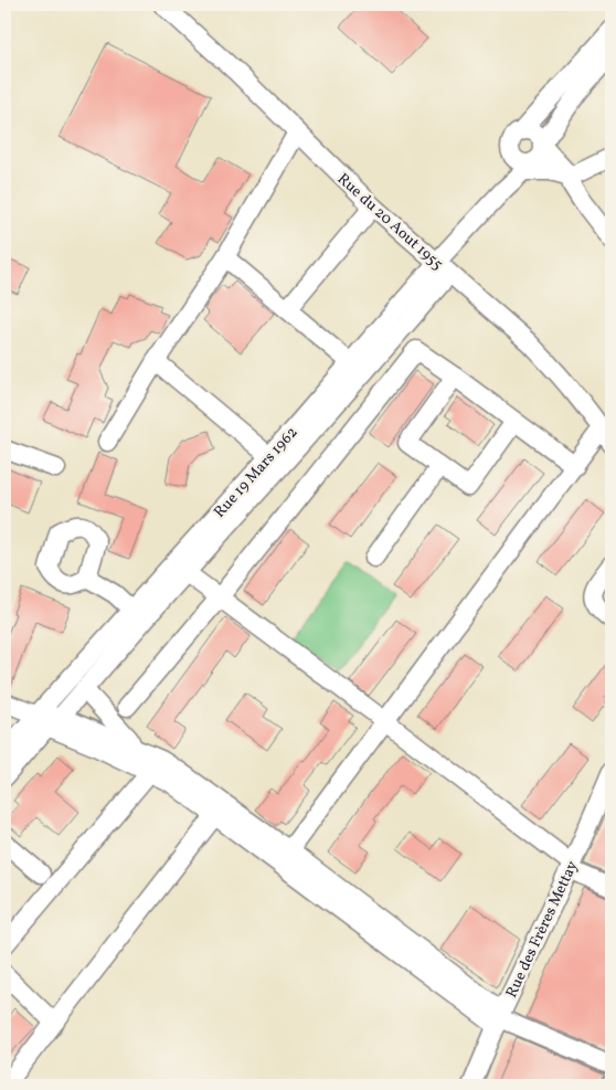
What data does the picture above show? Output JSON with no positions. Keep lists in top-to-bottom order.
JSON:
{
  "streets": {
    "street": ["Rue du 20 Aout 1955", "Rue 19 Mars 1962", "Rue des Frères Mettay"]
  },
  "crossings": [
    ["Rue du 20 Aout 1955", "Rue 19 Mars 1962"]
  ]
}
